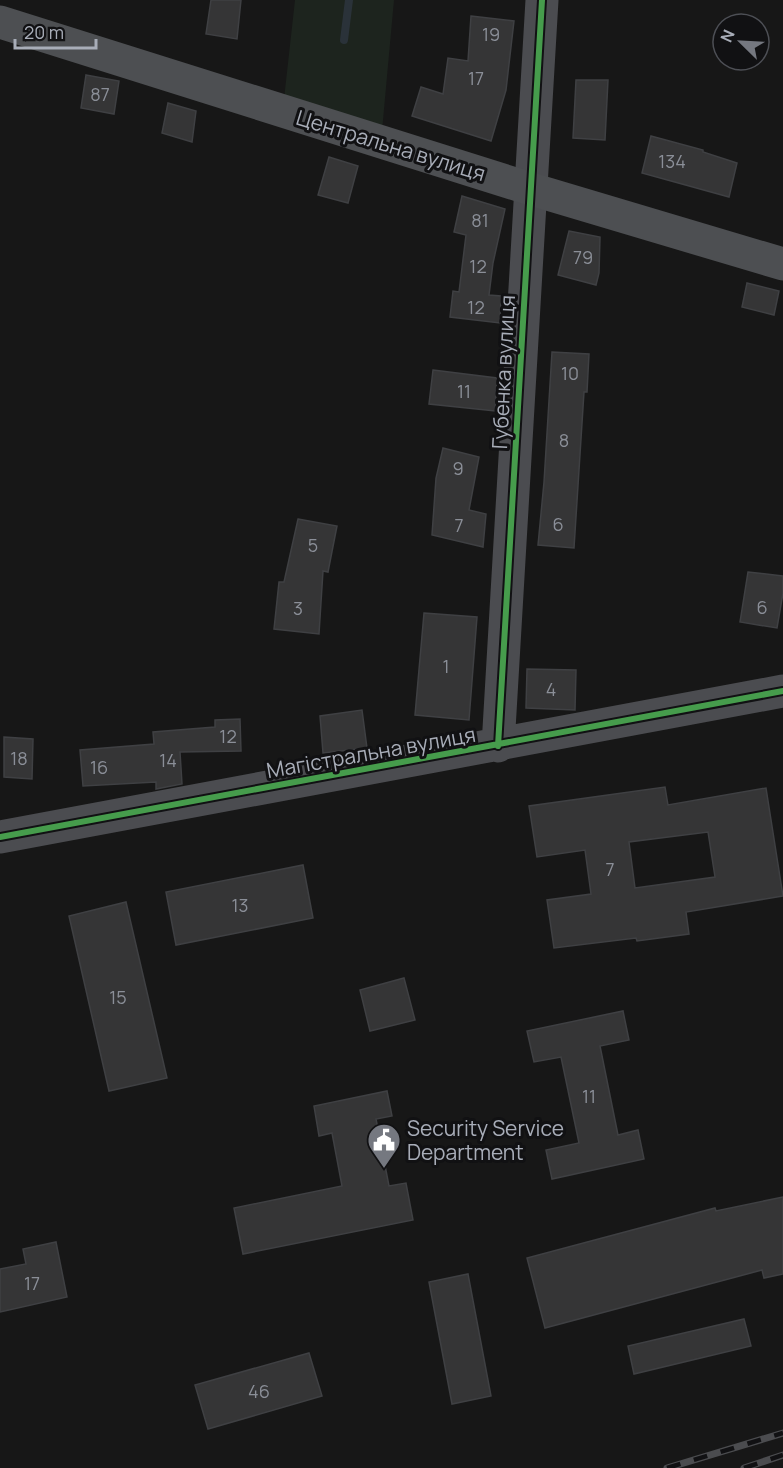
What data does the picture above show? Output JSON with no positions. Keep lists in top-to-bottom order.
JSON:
{
  "streets": {
    "main road": ["Центральна вулиця"],
    "street": ["Губенка вулиця", "Магістральна вулиця"]
  },
  "crossings": [
    ["Центральна вулиця", "Губенка вулиця"],
    ["Губенка вулиця", "Магістральна вулиця"]
  ],
  "places": {
    "public building": ["Security Service Department"]
  },
  "house_numbers": [
    "19",
    "17",
    "87",
    "134",
    "81",
    "79",
    "12",
    "12",
    "10",
    "11",
    "8",
    "9",
    "6",
    "7",
    "5",
    "6",
    "3",
    "1",
    "4",
    "12",
    "18",
    "14",
    "16",
    "7",
    "13",
    "15",
    "11",
    "17",
    "46"
  ],
  "scale_bar": "20 m",
  "north": "top left"
}
